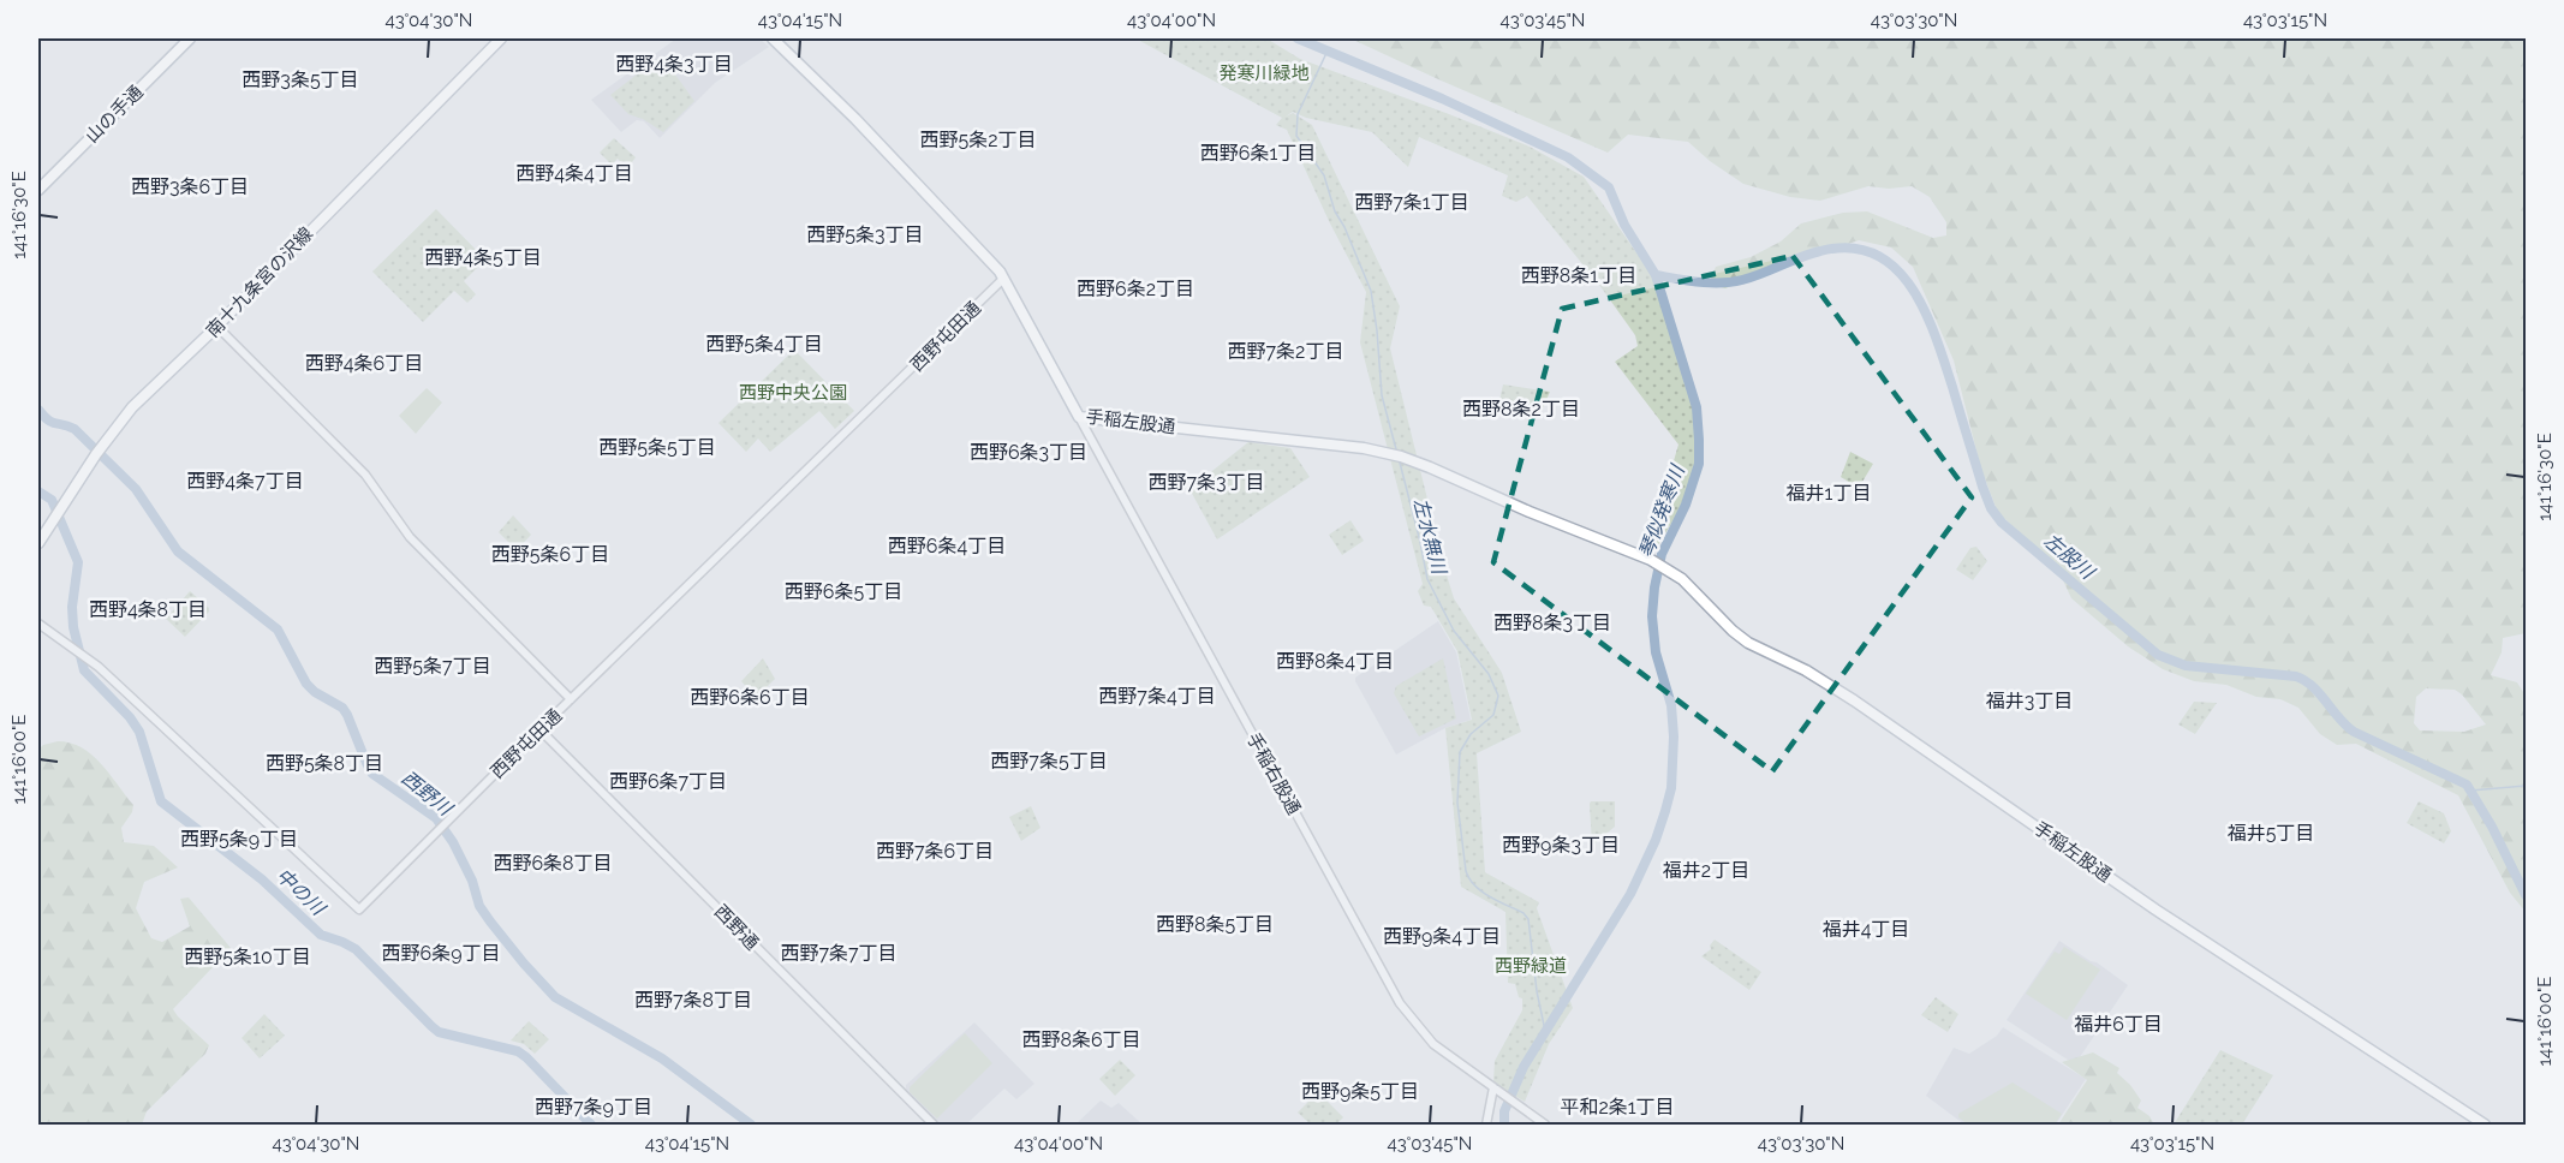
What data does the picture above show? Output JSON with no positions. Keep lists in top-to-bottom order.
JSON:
{
  "streets": {
    "main road": ["山の手通", "南十九条宮の沢線", "手稲左股通"],
    "street": ["西野屯田通", "手稲右股通", "西野通"]
  },
  "crossings": [
    ["西野屯田通", "手稲左股通"],
    ["西野屯田通", "西野通"],
    ["手稲左股通", "手稲右股通"]
  ],
  "districts": [
    "西野4条3丁目",
    "西野3条5丁目",
    "西野5条2丁目",
    "西野6条1丁目",
    "西野4条4丁目",
    "西野3条6丁目",
    "西野7条1丁目",
    "西野5条3丁目",
    "西野4条5丁目",
    "西野8条1丁目",
    "西野6条2丁目",
    "西野5条4丁目",
    "西野7条2丁目",
    "西野4条6丁目",
    "西野8条2丁目",
    "西野5条5丁目",
    "西野6条3丁目",
    "西野4条7丁目",
    "西野7条3丁目",
    "福井1丁目",
    "西野6条4丁目",
    "西野5条6丁目",
    "西野6条5丁目",
    "西野4条8丁目",
    "西野8条3丁目",
    "西野8条4丁目",
    "西野5条7丁目",
    "西野7条4丁目",
    "西野6条6丁目",
    "福井3丁目",
    "西野7条5丁目",
    "西野5条8丁目",
    "西野6条7丁目",
    "福井5丁目",
    "西野5条9丁目",
    "西野9条3丁目",
    "西野7条6丁目",
    "西野6条8丁目",
    "福井2丁目",
    "西野8条5丁目",
    "福井4丁目",
    "西野9条4丁目",
    "西野6条9丁目",
    "西野7条7丁目",
    "西野5条10丁目",
    "西野7条8丁目",
    "福井6丁目",
    "西野8条6丁目",
    "西野9条5丁目",
    "西野7条9丁目",
    "平和2条1丁目"
  ],
  "water": [
    "琴似発寒川",
    "左水無川",
    "左股川",
    "西野川",
    "中の川"
  ],
  "parks": ["発寒川緑地", "西野中央公園", "西野緑道"],
  "coordinates": [
    "43°04'30\"N",
    "43°04'15\"N",
    "43°04'00\"N",
    "43°03'45\"N",
    "43°03'30\"N",
    "43°03'15\"N",
    "141°16'30\"E",
    "141°16'00\"E"
  ]
}
